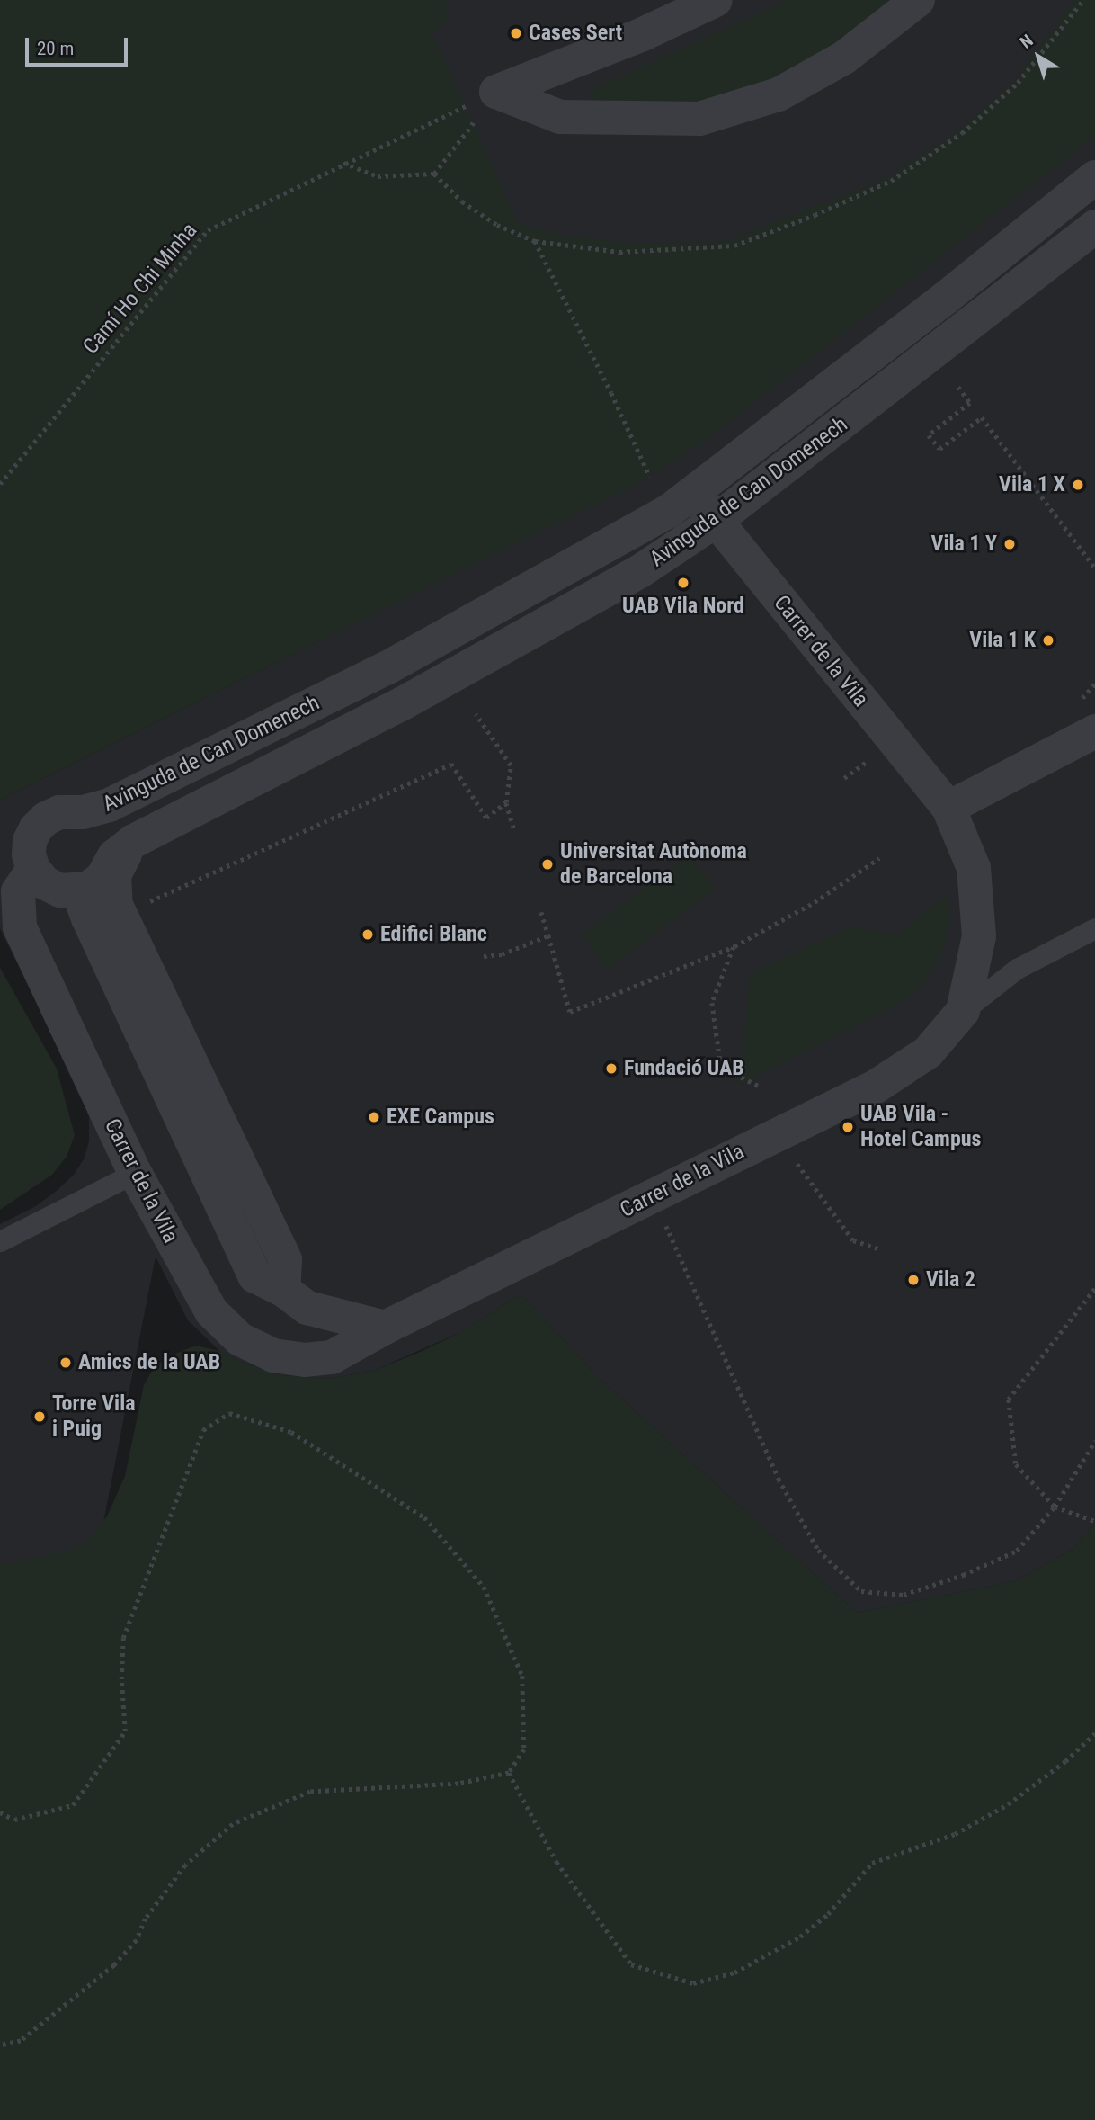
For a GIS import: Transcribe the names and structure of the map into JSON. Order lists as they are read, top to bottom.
{
  "streets": {
    "street": ["Avinguda de Can Domenech", "Carrer de la Vila"],
    "path": ["Camí Ho Chi Minha"]
  },
  "crossings": [
    ["Avinguda de Can Domenech", "Carrer de la Vila"]
  ],
  "places": [
    "Cases Sert",
    "Vila 1 X",
    "Vila 1 Y",
    "UAB Vila Nord",
    "Vila 1 K",
    "Universitat Autònoma de Barcelona",
    "Edifici Blanc",
    "Fundació UAB",
    "EXE Campus",
    "UAB Vila - Hotel Campus",
    "Vila 2",
    "Amics de la UAB",
    "Torre Vila i Puig"
  ],
  "scale_bar": "20 m",
  "north": "top left"
}
